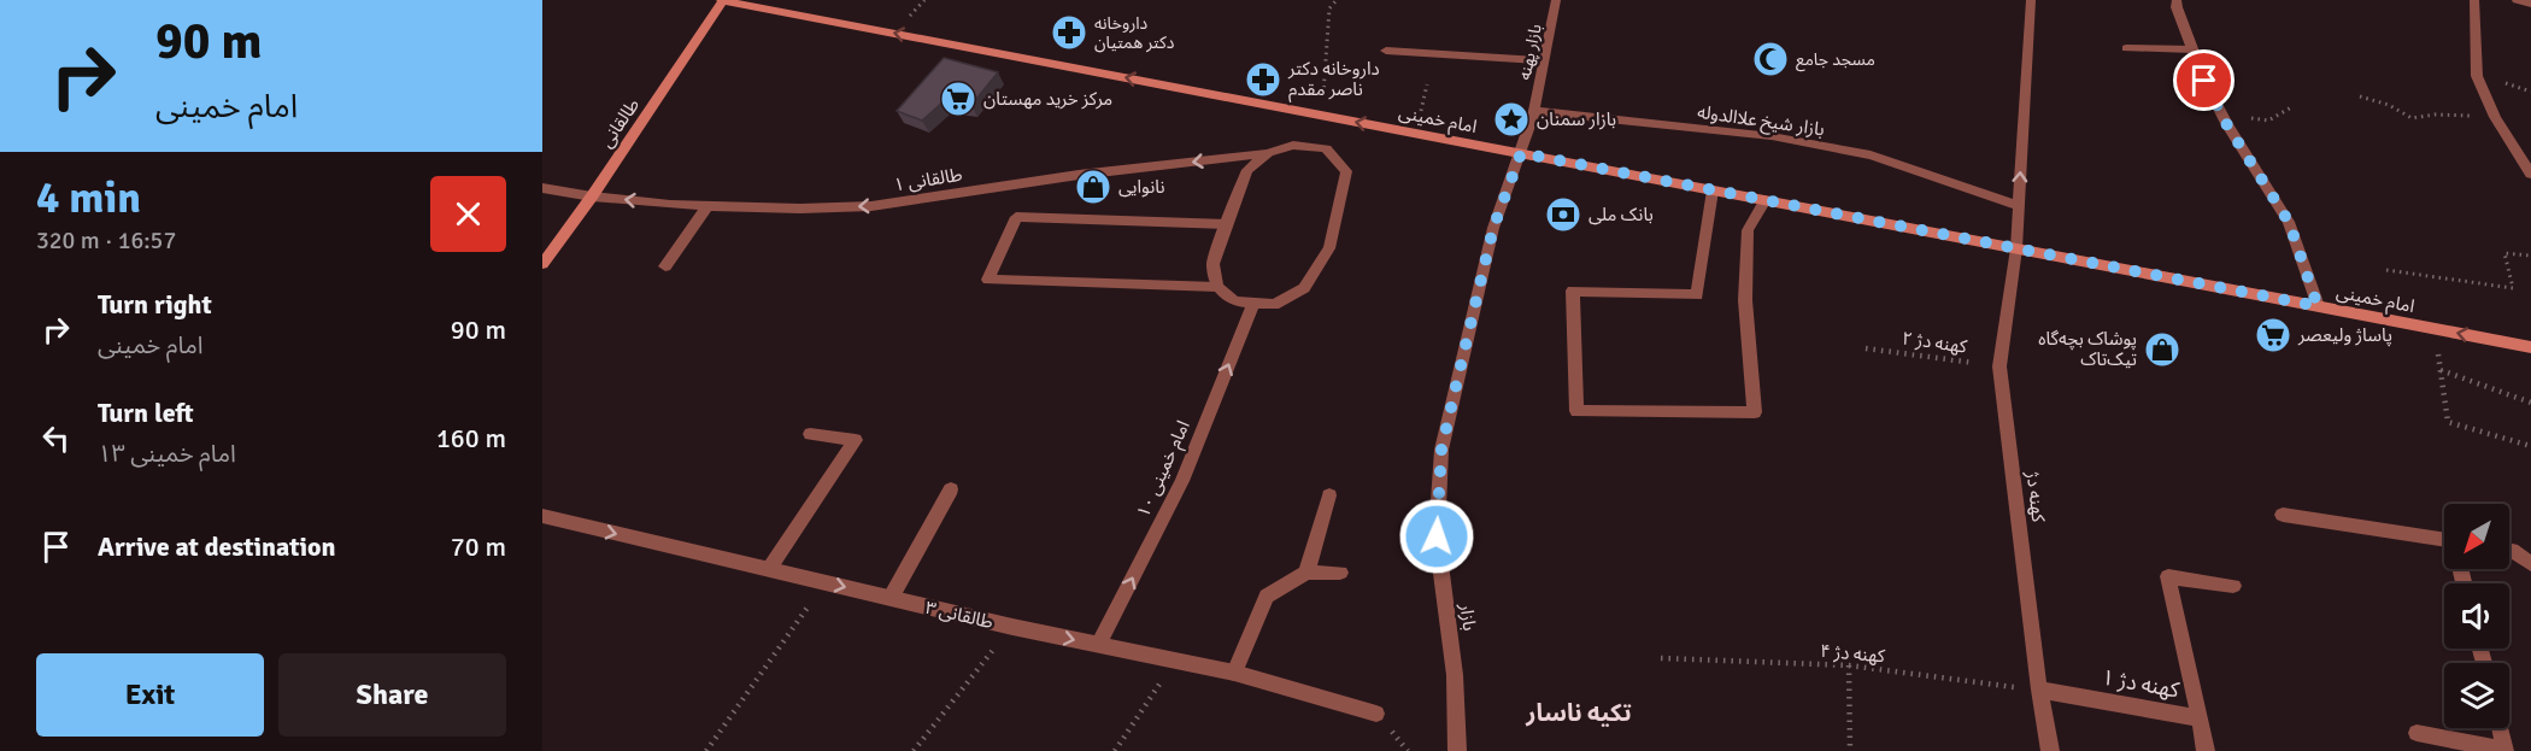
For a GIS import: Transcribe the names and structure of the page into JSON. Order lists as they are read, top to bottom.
{
  "streets": {
    "street": [
      "بازار پهنه",
      "امام خمینی",
      "بازار شیخ علاالدوله",
      "طالقانی",
      "طالقانی ۱",
      "امام خمینی ۱۰",
      "کهنه دژ",
      "طالقانی ۳",
      "بازار",
      "کهنه دژ ۱"
    ],
    "path": ["کهنه دژ ۲", "کهنه دژ ۴"]
  },
  "crossings": [
    ["بازار پهنه", "بازار شیخ علاالدوله"],
    ["امام خمینی", "طالقانی"],
    ["امام خمینی", "کهنه دژ"],
    ["امام خمینی", "بازار"],
    ["بازار شیخ علاالدوله", "کهنه دژ"],
    ["طالقانی", "طالقانی ۱"],
    ["طالقانی ۱", "امام خمینی ۱۰"],
    ["کهنه دژ ۲", "کهنه دژ"],
    ["امام خمینی ۱۰", "طالقانی ۳"],
    ["کهنه دژ", "کهنه دژ ۴"],
    ["کهنه دژ", "کهنه دژ ۱"],
    ["کهنه دژ ۴", "کهنه دژ ۱"]
  ],
  "one_way": [
    "امام خمینی",
    "طالقانی ۱",
    "امام خمینی ۱۰",
    "طالقانی ۳"
  ],
  "districts": ["تکیه ناسار"],
  "places": {
    "pharmacy": ["داروخانه دکتر همتیان", "داروخانه دکتر ناصر مقدم"],
    "mosque": ["مسجد جامع"],
    "supermarket": ["مرکز خرید مهستان", "پاساژ ولیعصر"],
    "place": ["بازار سمنان"],
    "shop": ["نانوایی", "پوشاک بچه‌گاه تیک‌تاک"],
    "bank": ["بانک ملی"]
  },
  "north": "bottom left",
  "page": {
    "turn": ["90 m", "امام خمینی"],
    "heading": ["4 min", "320 m · 16:57"],
    "list": [
      {
        "name": "Turn right",
        "note": "امام خمینی",
        "value": "90 m"
      },
      {
        "name": "Turn left",
        "note": "امام خمینی ۱۳",
        "value": "160 m"
      },
      {
        "name": "Arrive at destination",
        "value": "70 m"
      }
    ],
    "buttons": ["Exit", "Share"]
  }
}
